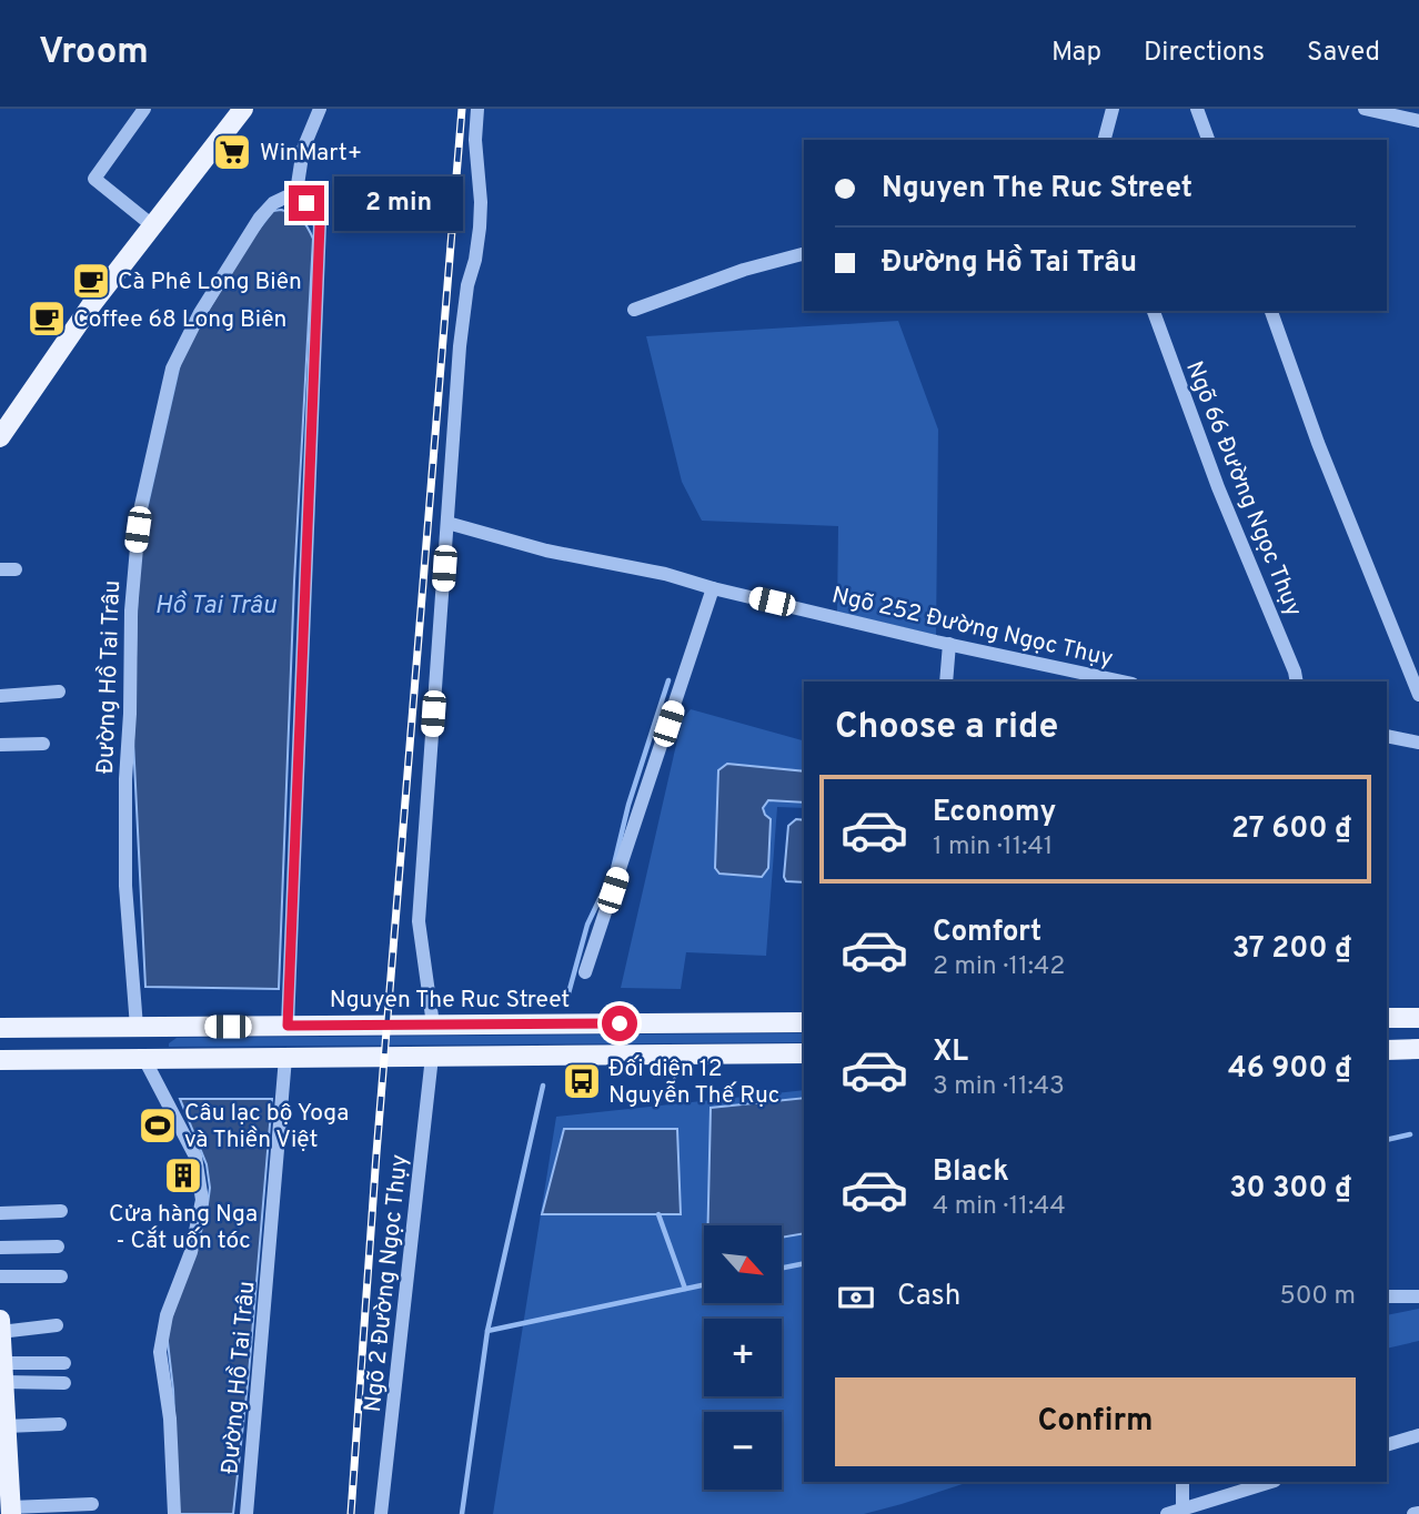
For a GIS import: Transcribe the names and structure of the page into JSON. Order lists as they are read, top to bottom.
{
  "streets": {
    "main road": ["Nguyen The Ruc Street"],
    "street": [
      "Ngõ 66 Đường Ngọc Thụy",
      "Ngõ 252 Đường Ngọc Thụy",
      "Đường Hồ Tai Trâu",
      "Ngõ 2 Đường Ngọc Thụy"
    ]
  },
  "crossings": [
    ["Đường Hồ Tai Trâu", "Nguyen The Ruc Street"]
  ],
  "water": ["Hồ Tai Trâu"],
  "places": {
    "supermarket": ["WinMart+"],
    "cafe": ["Cà Phê Long Biên", "Coffee 68 Long Biên"],
    "bus stop": ["Đối diện 12 Nguyễn Thế Rục"],
    "sports": ["Câu lạc bộ Yoga và Thiền Việt"],
    "building": ["Cửa hàng Nga - Cắt uốn tóc"]
  },
  "north": "bottom right",
  "page": {
    "header": "Vroom",
    "nav": ["Map", "Directions", "Saved"],
    "banner": ["Nguyen The Ruc Street", "Đường Hồ Tai Trâu"],
    "bubble": "2 min",
    "heading": "Choose a ride",
    "list": [
      {
        "name": "Economy",
        "note": "1 min · 11:41",
        "value": "27 600 ₫"
      },
      {
        "name": "Comfort",
        "note": "2 min · 11:42",
        "value": "37 200 ₫"
      },
      {
        "name": "XL",
        "note": "3 min · 11:43",
        "value": "46 900 ₫"
      },
      {
        "name": "Black",
        "note": "4 min · 11:44",
        "value": "30 300 ₫"
      }
    ],
    "map_buttons": ["+", "−"],
    "pay": ["Cash", "500 m"],
    "buttons": "Confirm"
  }
}
